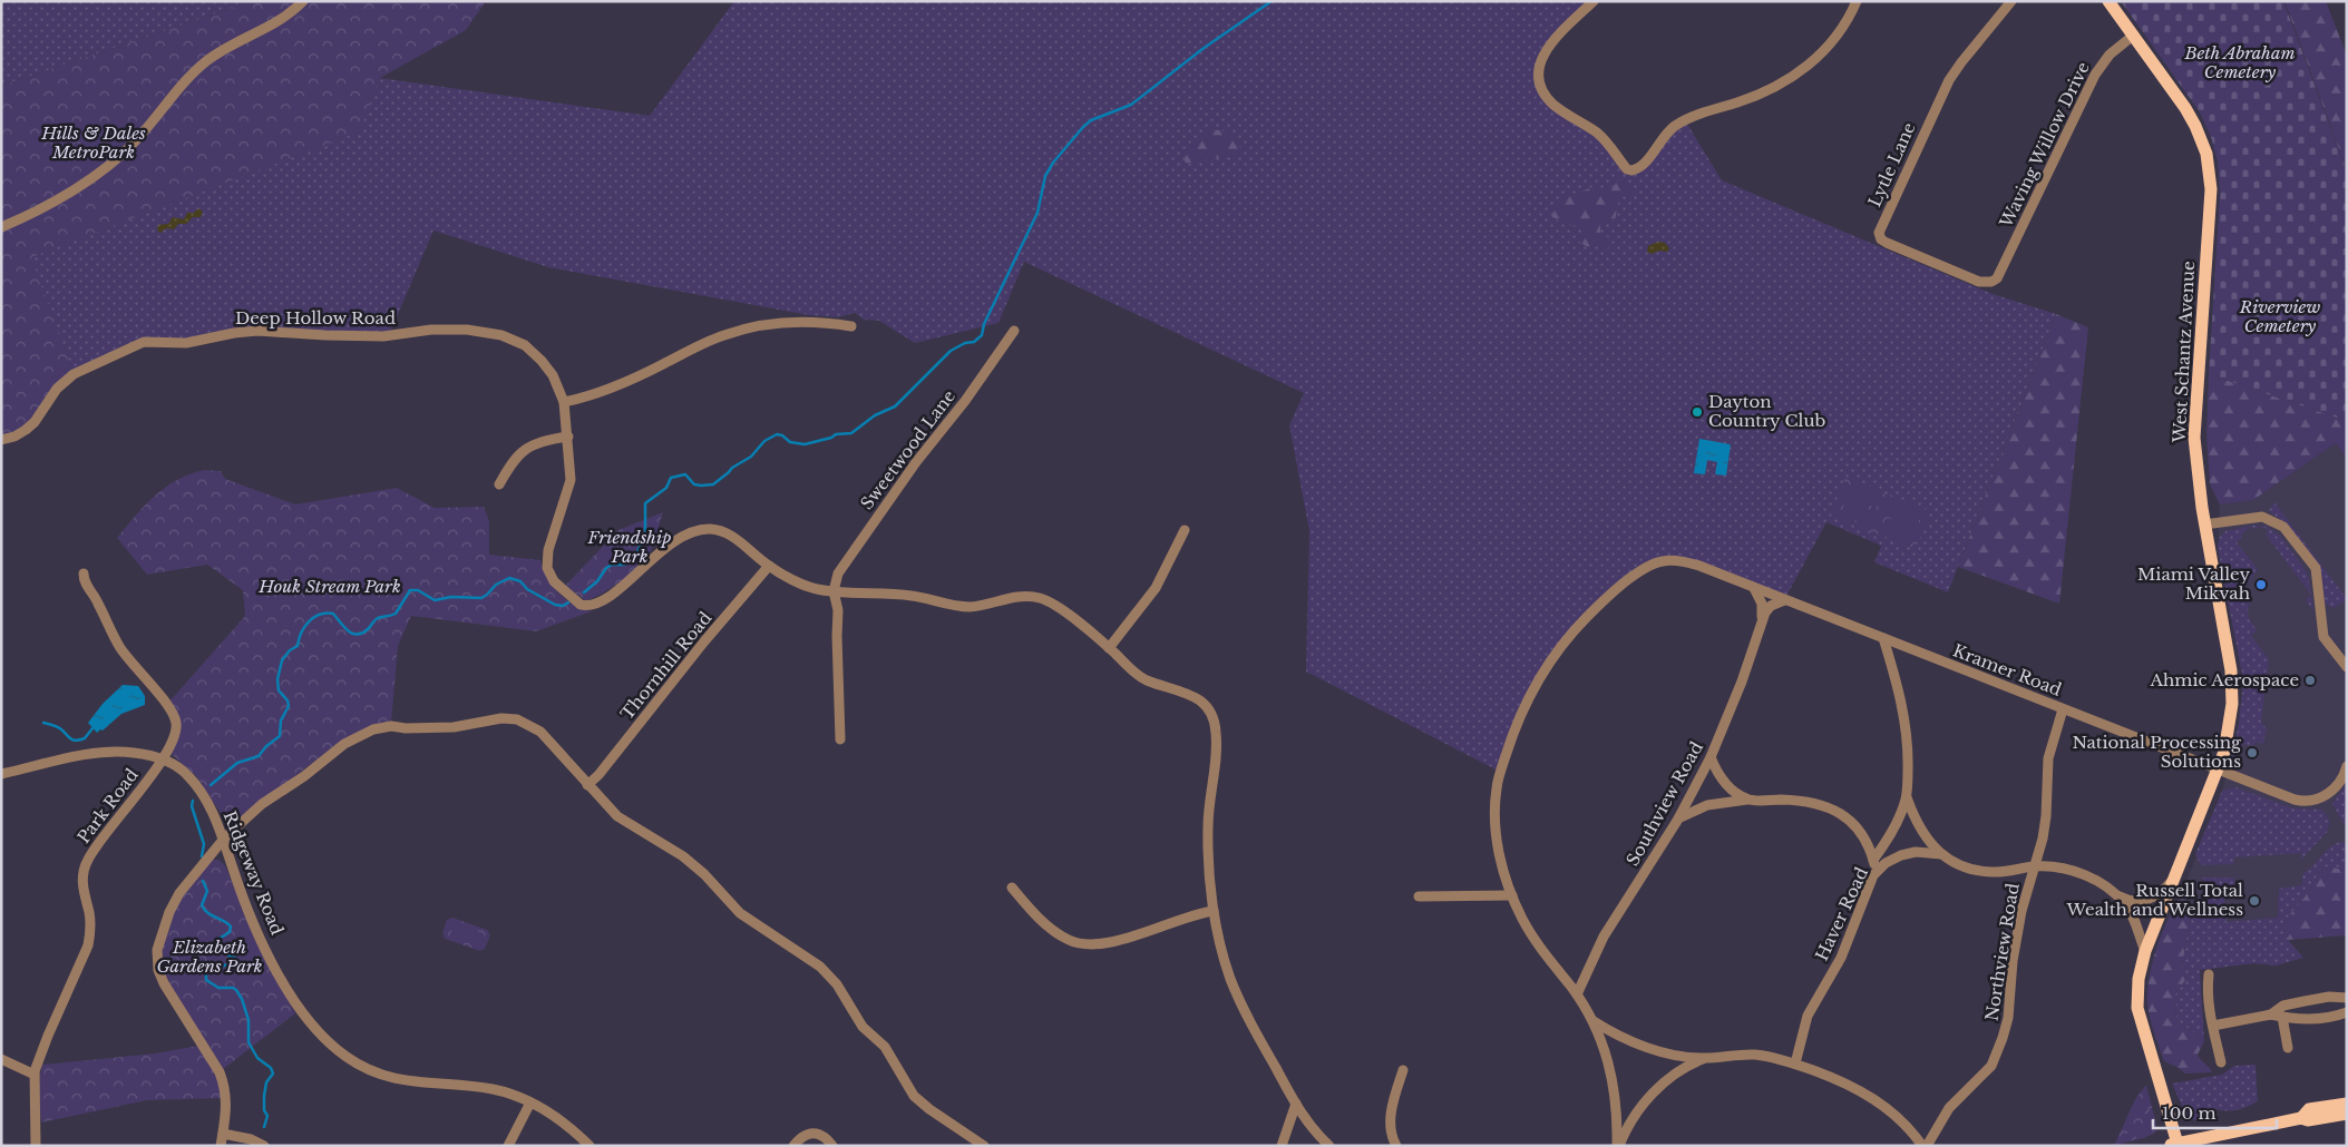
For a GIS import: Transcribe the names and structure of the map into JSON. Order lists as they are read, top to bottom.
{
  "streets": {
    "main road": ["West Schantz Avenue"],
    "street": [
      "Waving Willow Drive",
      "Lytle Lane",
      "Deep Hollow Road",
      "Sweetwood Lane",
      "Thornhill Road",
      "Kramer Road",
      "Southview Road",
      "Park Road",
      "Ridgeway Road",
      "Haver Road",
      "Northview Road"
    ]
  },
  "crossings": [
    ["Waving Willow Drive", "Lytle Lane"],
    ["Waving Willow Drive", "West Schantz Avenue"],
    ["Deep Hollow Road", "Thornhill Road"],
    ["West Schantz Avenue", "Kramer Road"],
    ["Kramer Road", "Southview Road"],
    ["Kramer Road", "Haver Road"],
    ["Kramer Road", "Northview Road"],
    ["Park Road", "Ridgeway Road"]
  ],
  "parks": [
    "Beth Abraham Cemetery",
    "Hills & Dales MetroPark",
    "Riverview Cemetery",
    "Friendship Park",
    "Houk Stream Park",
    "Elizabeth Gardens Park"
  ],
  "places": [
    "Dayton Country Club",
    "Miami Valley Mikvah",
    "Ahmic Aerospace",
    "National Processing Solutions",
    "Russell Total Wealth and Wellness"
  ],
  "scale_bar": "100 m"
}
